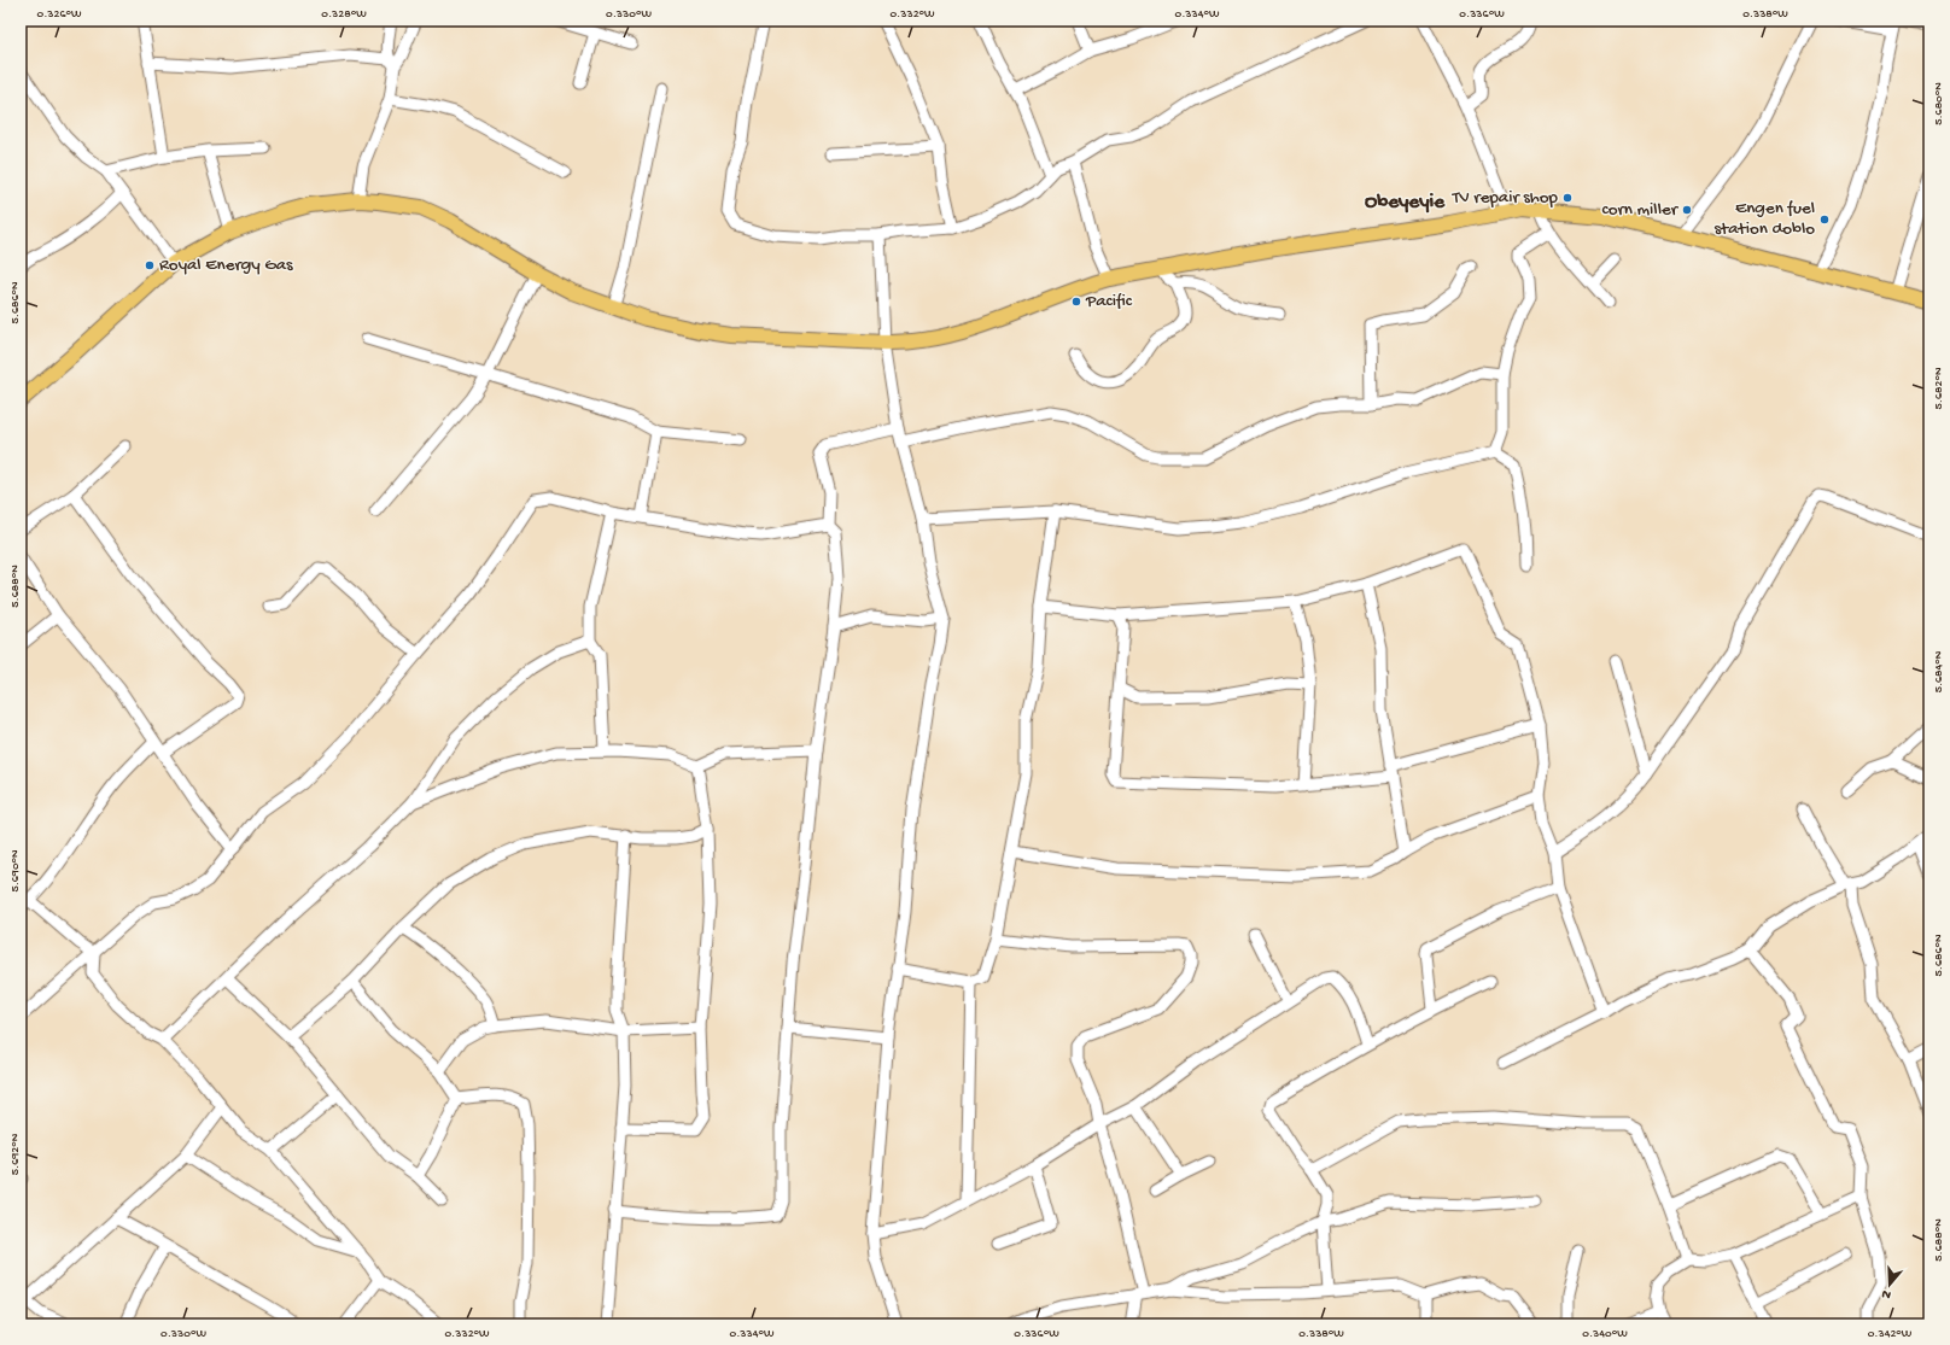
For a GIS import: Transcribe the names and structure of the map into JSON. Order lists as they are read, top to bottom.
{
  "districts": ["Obeyeyie"],
  "places": [
    "TV repair shop",
    "corn miller",
    "Engen fuel station doblo",
    "Royal Energy Gas",
    "Pacific"
  ],
  "north": "bottom",
  "coordinates": [
    "0.326°W",
    "0.328°W",
    "0.330°W",
    "0.332°W",
    "0.334°W",
    "0.336°W",
    "0.338°W",
    "5.680°N",
    "5.686°N",
    "5.682°N",
    "5.688°N",
    "5.684°N",
    "5.690°N",
    "5.692°N",
    "0.340°W",
    "0.342°W"
  ]
}
